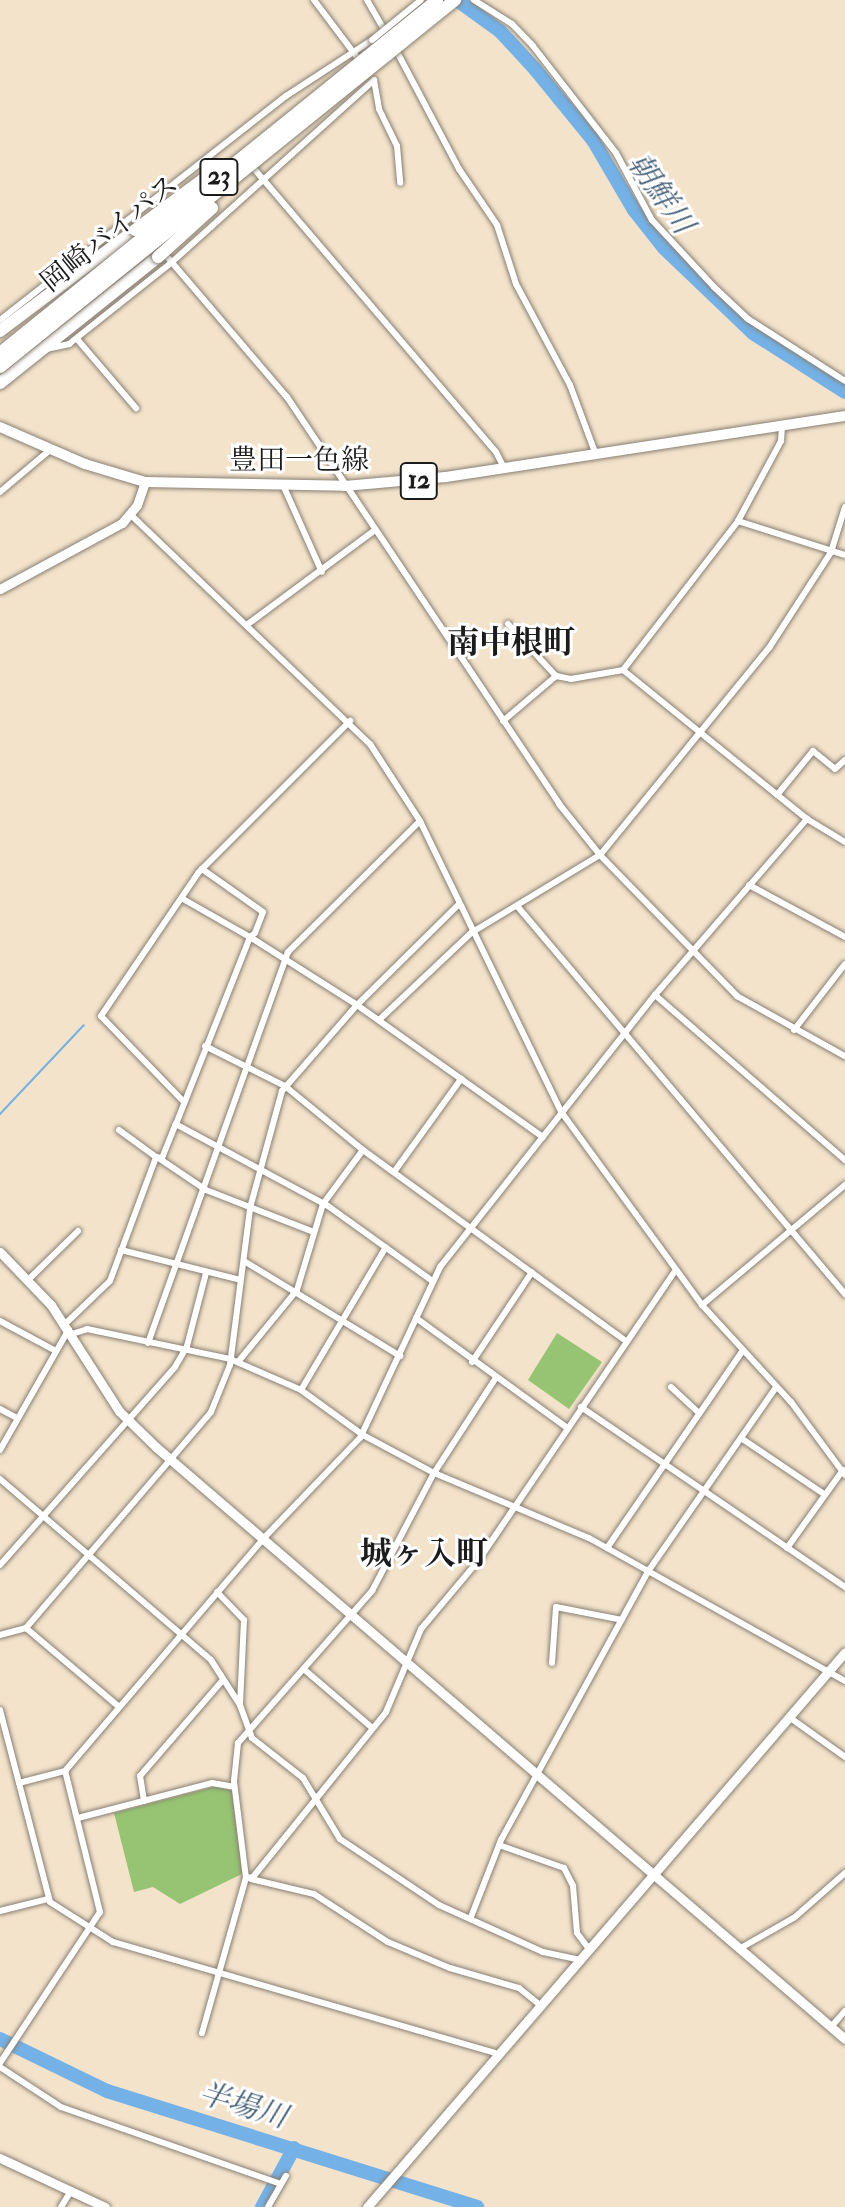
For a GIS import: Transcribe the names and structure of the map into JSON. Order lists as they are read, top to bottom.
{
  "streets": {
    "highway": ["23", "岡崎バイパス"],
    "main road": ["豊田一色線", "12"]
  },
  "crossings": [
    ["23", "岡崎バイパス"]
  ],
  "districts": ["南中根町", "城ヶ入町"],
  "water": ["朝鮮川", "半場川"]
}
